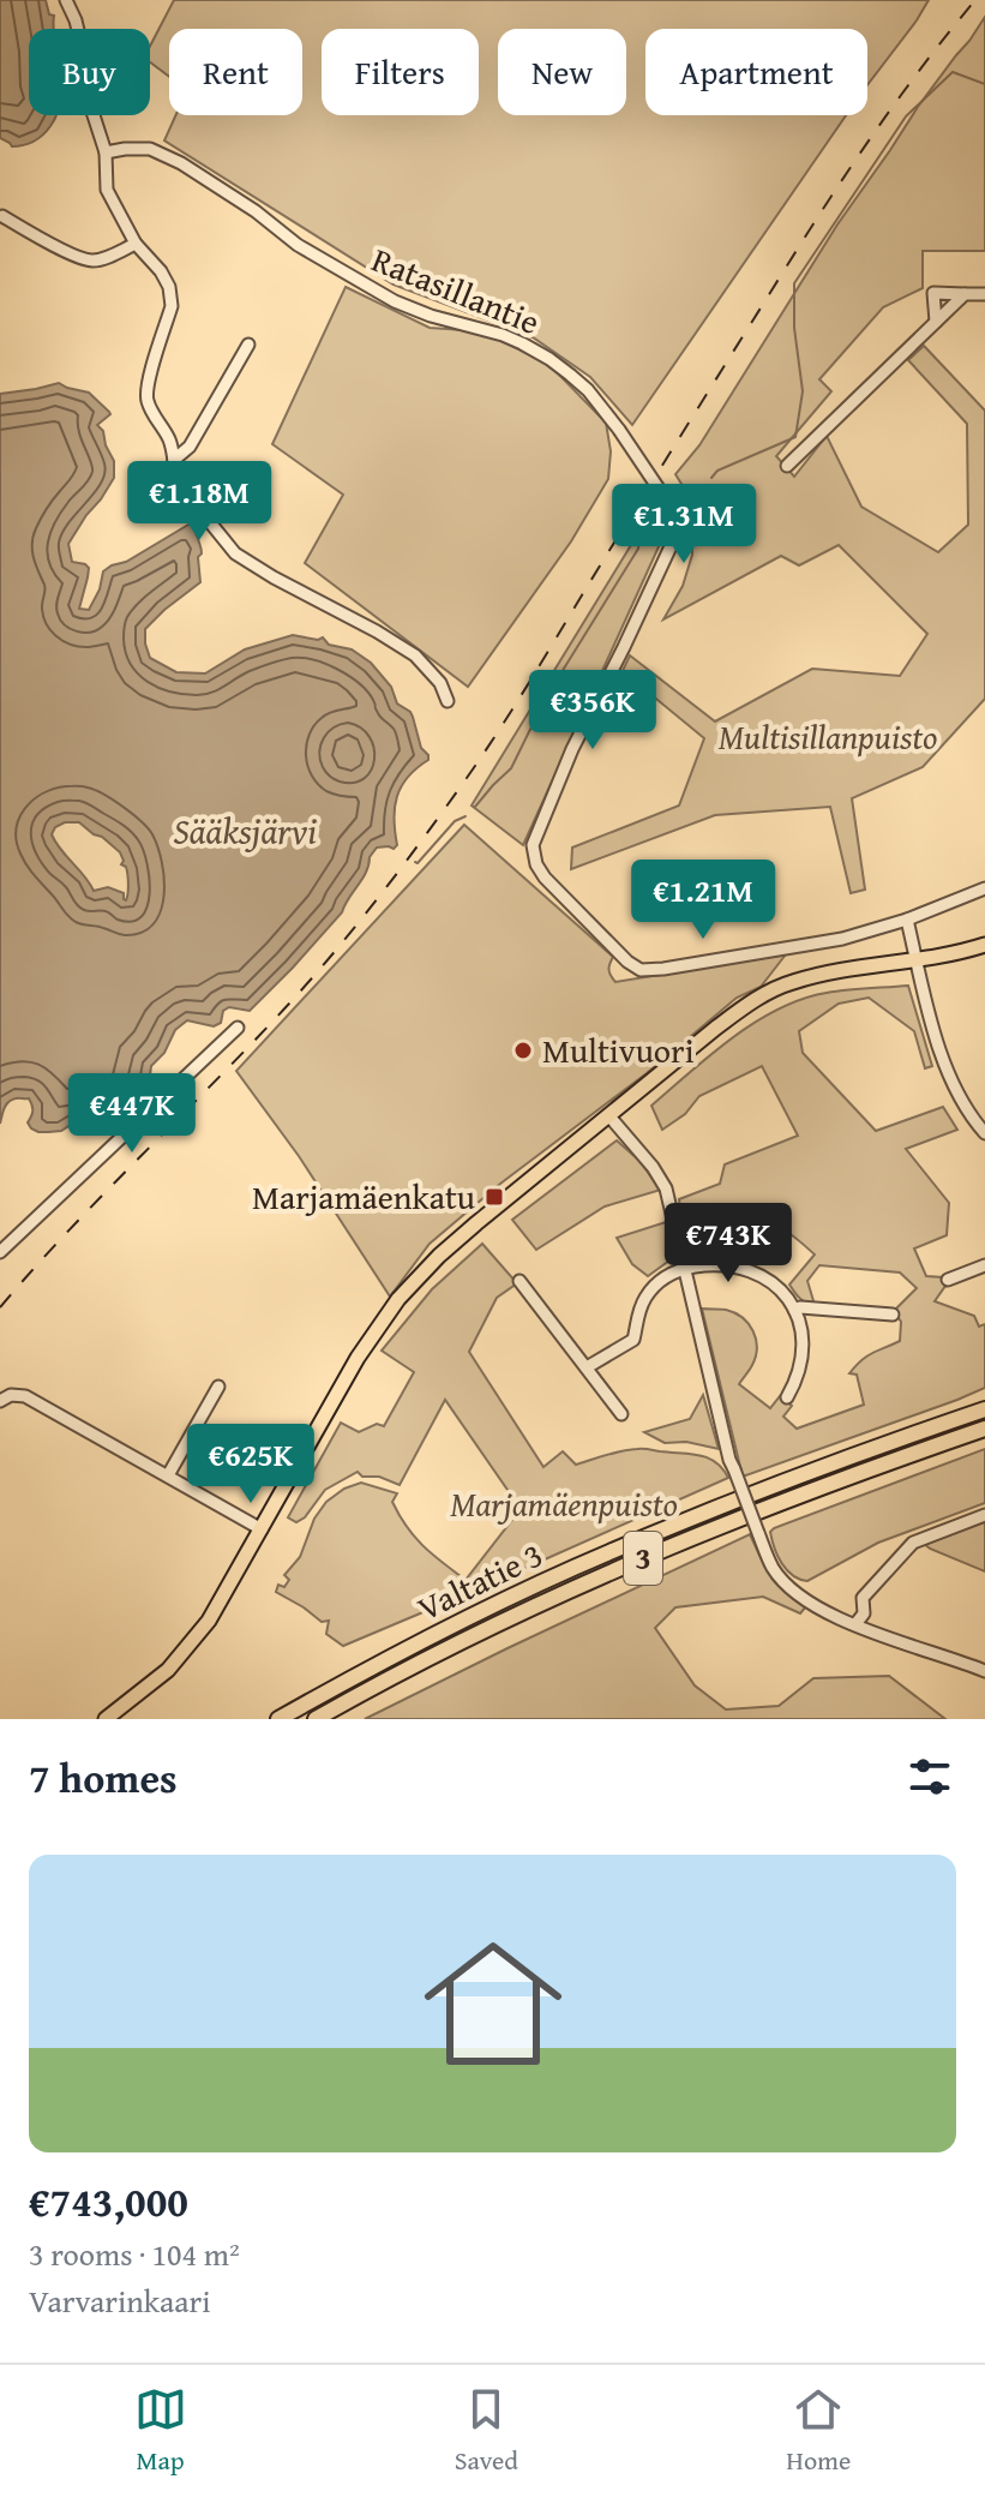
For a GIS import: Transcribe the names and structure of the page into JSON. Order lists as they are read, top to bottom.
{
  "streets": {
    "highway": ["3", "Valtatie 3"],
    "street": ["Ratasillantie"]
  },
  "water": ["Sääksjärvi"],
  "parks": ["Multisillanpuisto", "Marjamäenpuisto"],
  "places": {
    "other": ["Multivuori"],
    "transit": ["Marjamäenkatu"]
  },
  "page": {
    "chip": [
      "Buy",
      "Rent",
      "Filters",
      "New",
      "Apartment"
    ],
    "price": [
      "€1.18M",
      "€1.31M",
      "€356K",
      "€1.21M",
      "€447K",
      "€743K",
      "€625K"
    ],
    "heading": "7 homes",
    "list": [
      {
        "name": "€743,000",
        "note": "3 rooms · 104 m² · Varvarinkaari"
      }
    ],
    "tabs": ["Map", "Saved", "Home"]
  }
}
